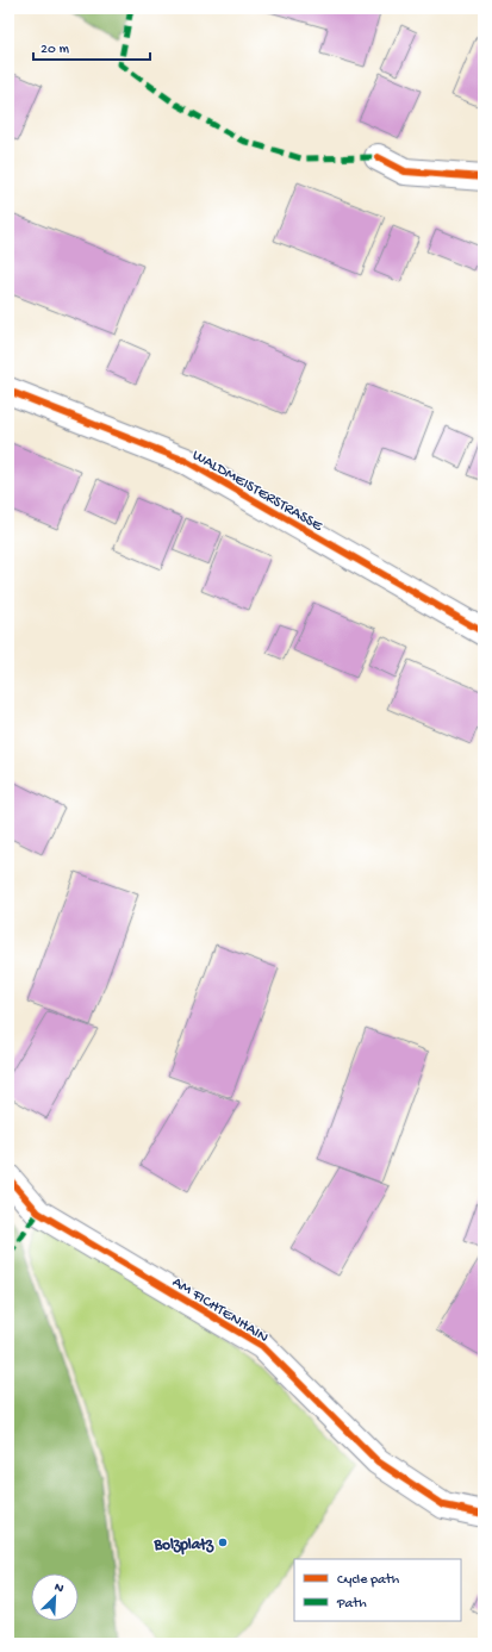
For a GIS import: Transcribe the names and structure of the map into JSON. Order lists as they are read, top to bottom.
{
  "streets": {
    "street": ["WALDMEISTERSTRASSE", "AM FICHTENHAIN"]
  },
  "places": ["Bolzplatz"],
  "legend": ["Cycle path", "Path"],
  "scale_bar": "20 m",
  "north": "top right"
}
